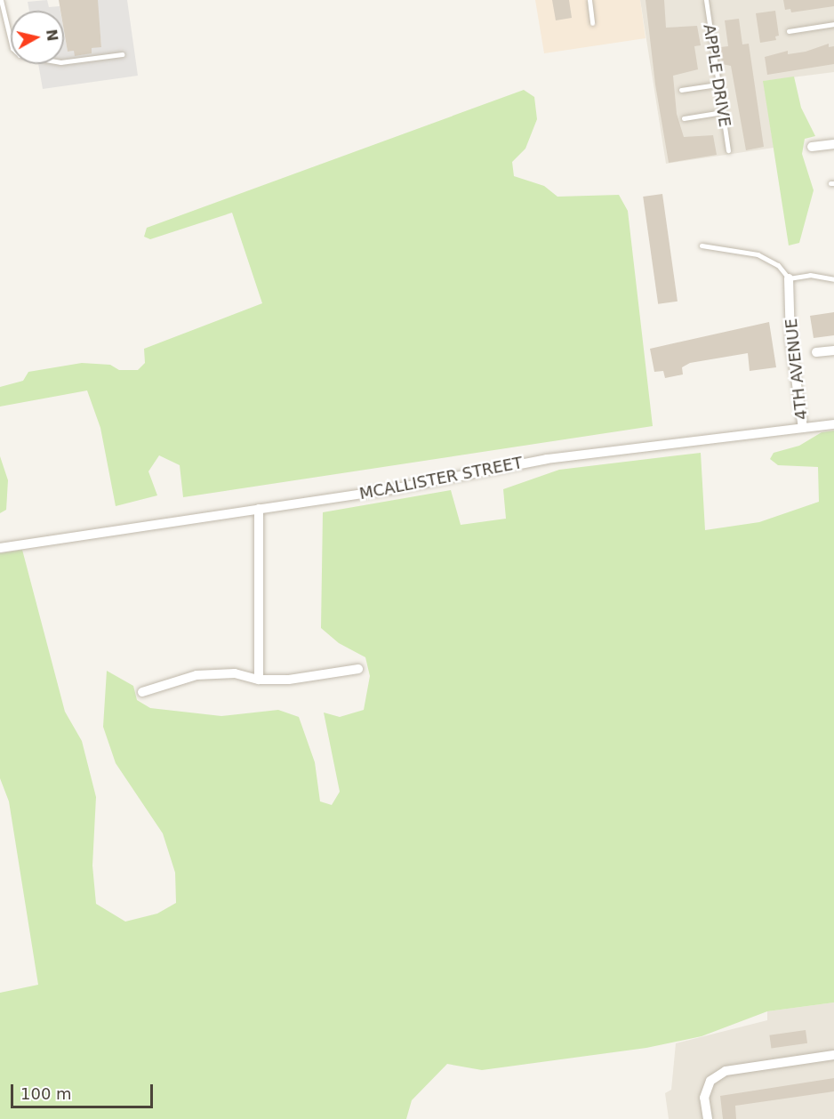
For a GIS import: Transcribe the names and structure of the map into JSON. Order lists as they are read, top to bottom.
{
  "streets": {
    "street": ["4TH AVENUE", "MCALLISTER STREET"],
    "lane": ["APPLE DRIVE"]
  },
  "crossings": [
    ["4TH AVENUE", "MCALLISTER STREET"]
  ],
  "scale_bar": "100 m",
  "north": "right"
}
